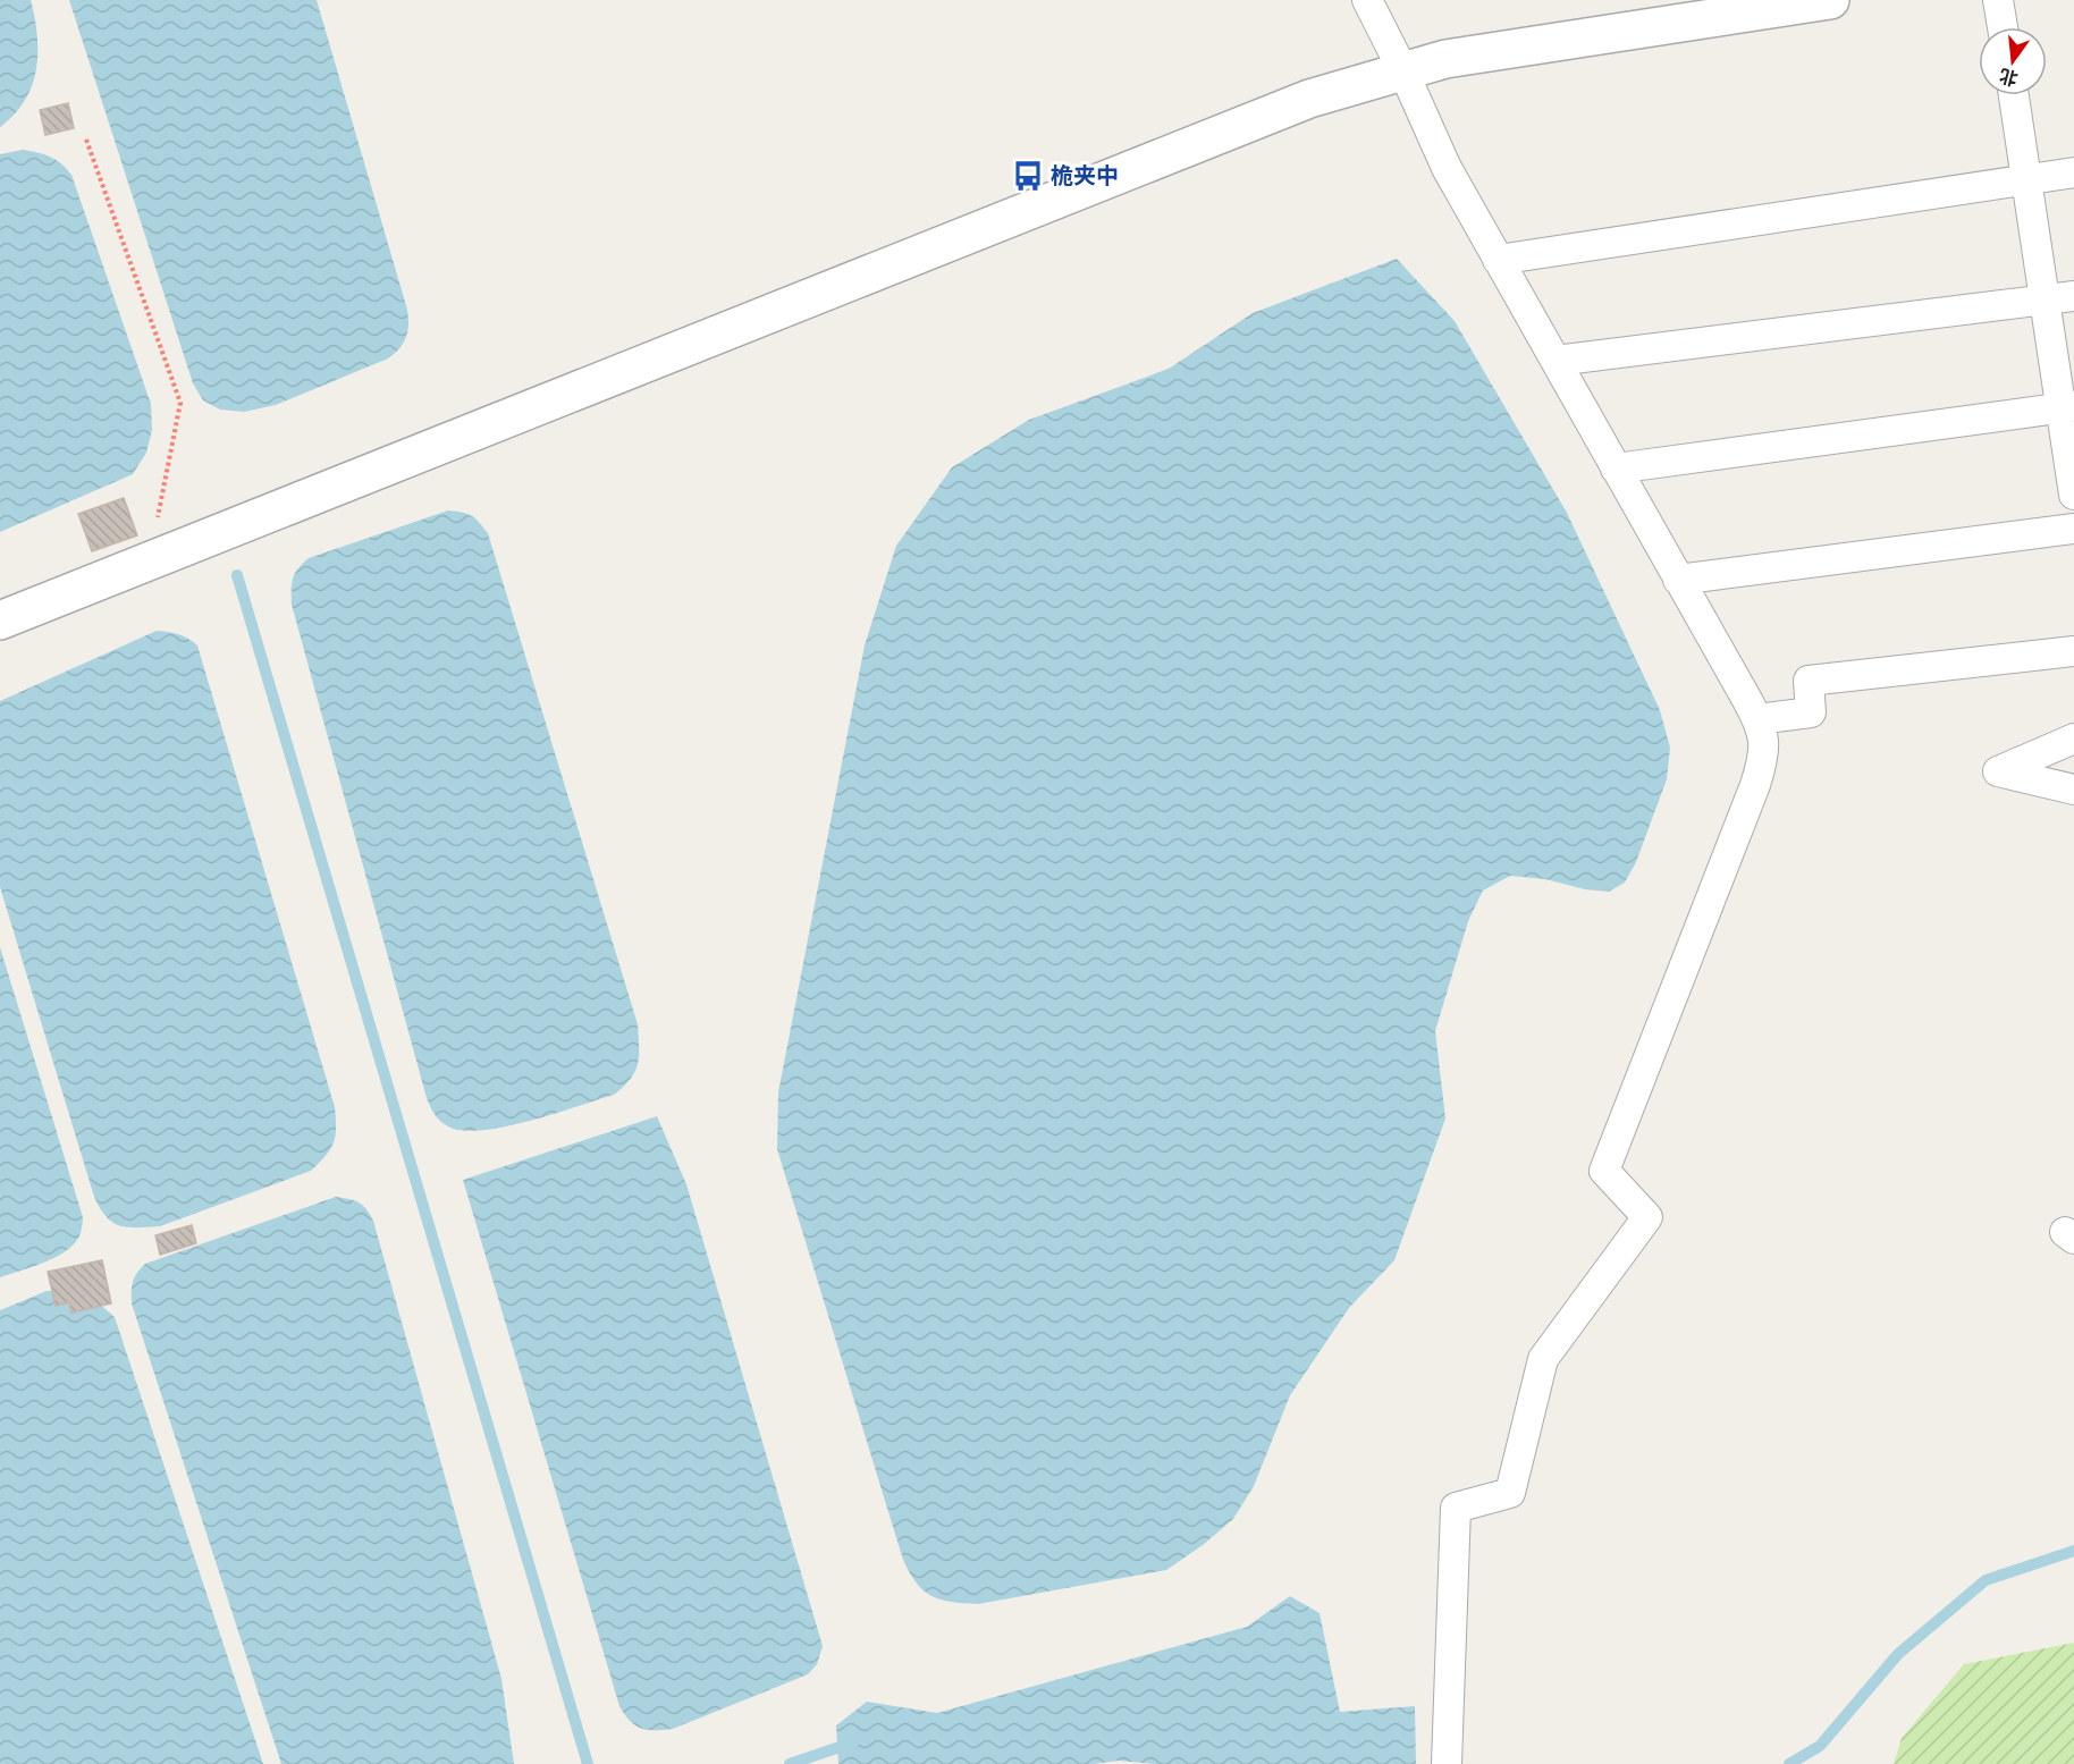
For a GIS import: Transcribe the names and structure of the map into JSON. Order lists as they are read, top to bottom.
{
  "places": {
    "bus stop": ["桅夹中"]
  },
  "north": "bottom"
}
